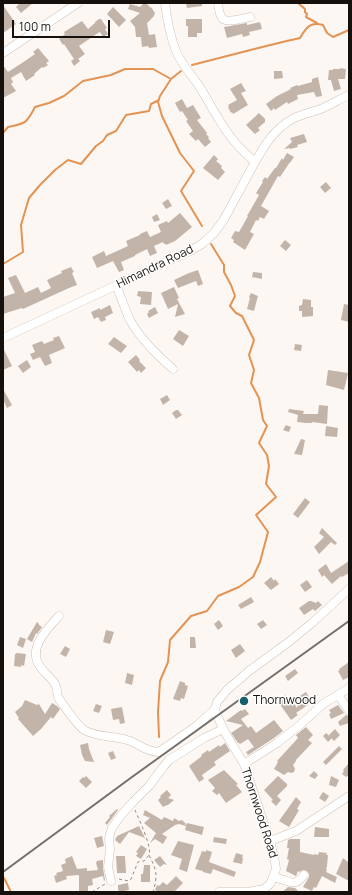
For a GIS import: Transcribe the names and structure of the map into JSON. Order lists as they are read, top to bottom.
{
  "streets": {
    "street": ["Himandra Road", "Thornwood Road"]
  },
  "places": ["Thornwood"],
  "scale_bar": "100 m"
}
